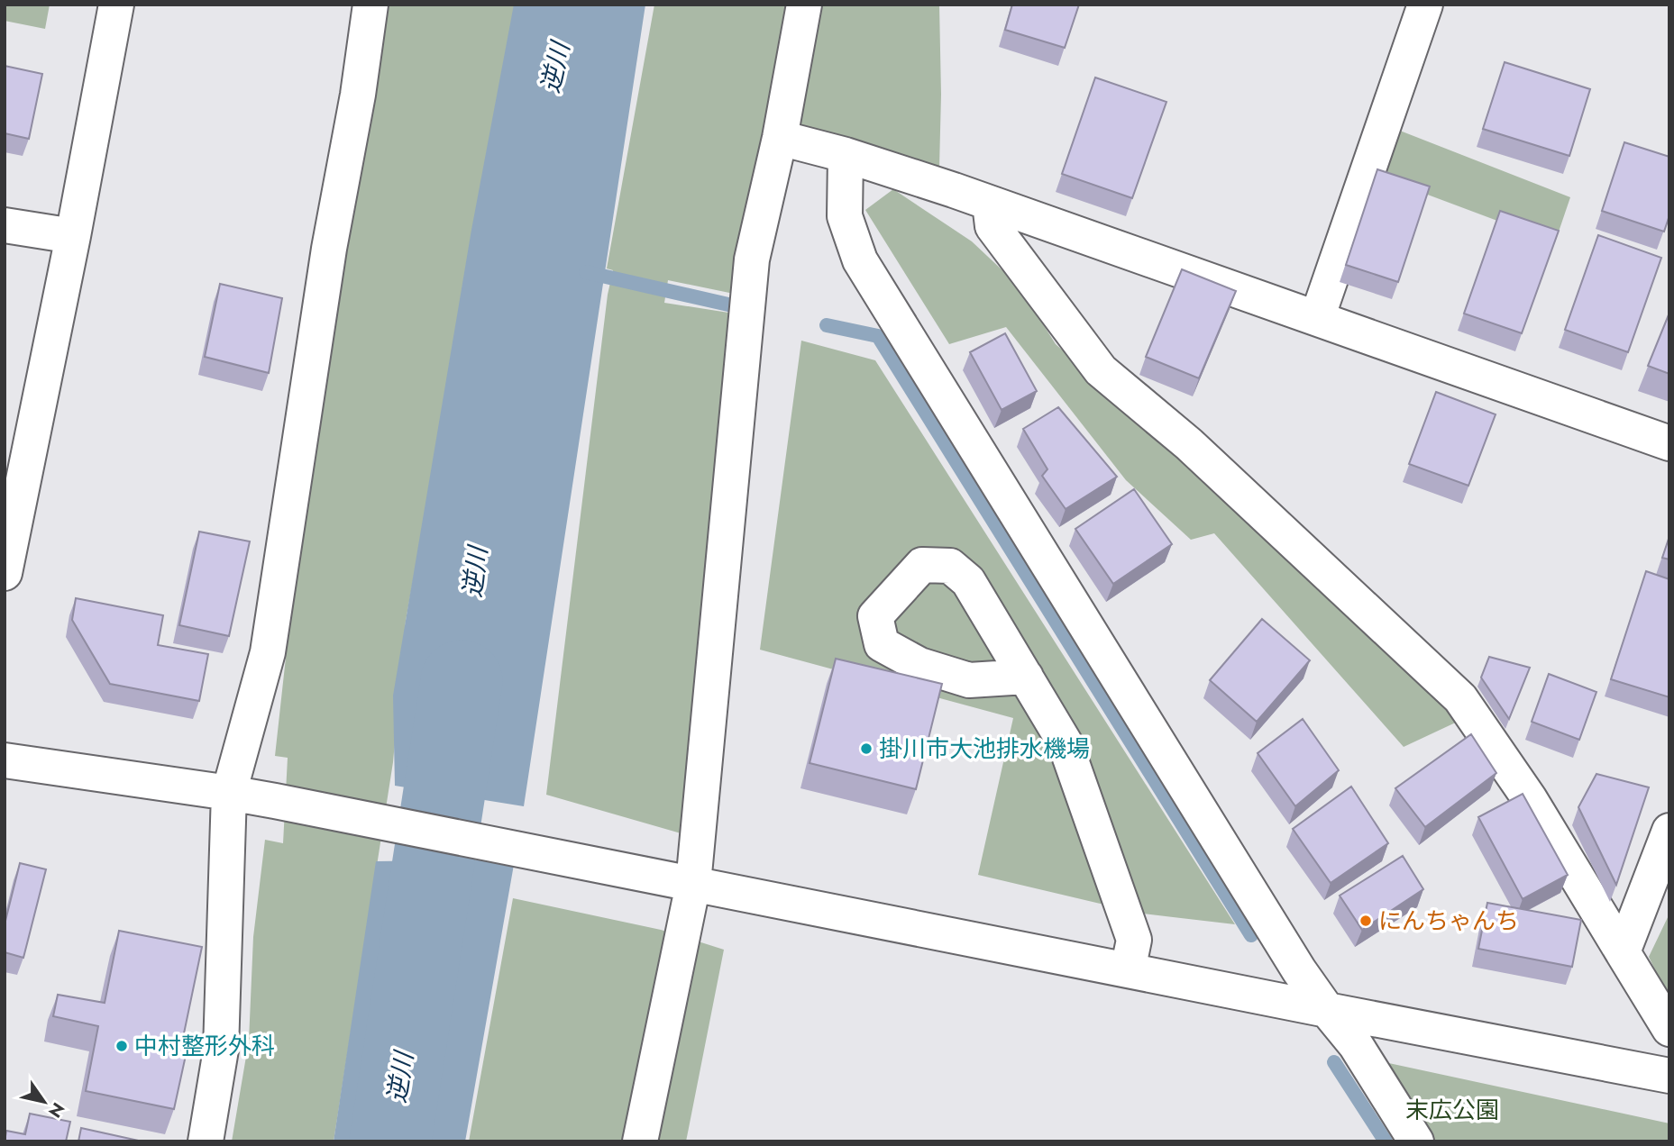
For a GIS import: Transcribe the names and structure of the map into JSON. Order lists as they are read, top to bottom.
{
  "water": ["逆川"],
  "parks": ["末広公園"],
  "places": ["掛川市大池排水機場", "にんちゃんち", "中村整形外科"],
  "north": "bottom right"
}
